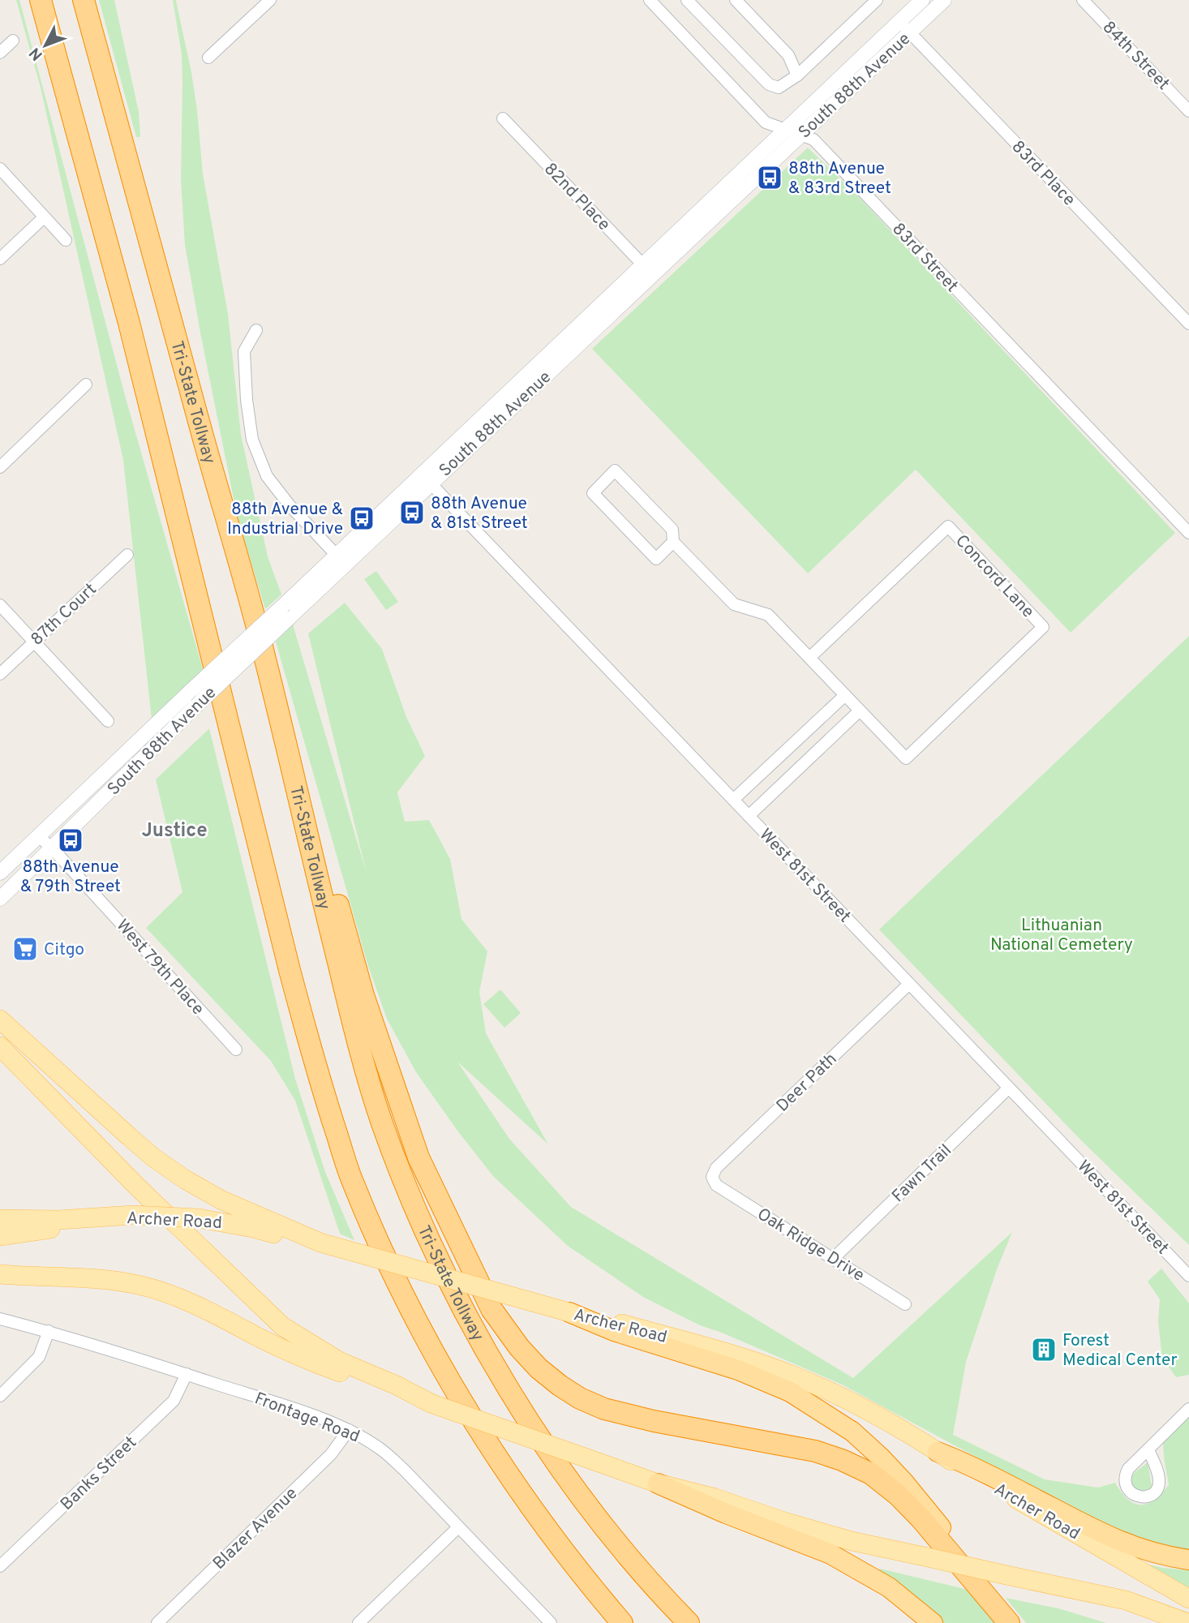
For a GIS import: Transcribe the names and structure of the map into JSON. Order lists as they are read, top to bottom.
{
  "streets": {
    "highway": ["Tri-State Tollway"],
    "main road": ["Archer Road"],
    "street": [
      "84th Street",
      "South 88th Avenue",
      "83rd Place",
      "82nd Place",
      "83rd Street",
      "Concord Lane",
      "87th Court",
      "West 81st Street",
      "West 79th Place",
      "Deer Path",
      "Fawn Trail",
      "Oak Ridge Drive",
      "Frontage Road",
      "Banks Street",
      "Blazer Avenue"
    ]
  },
  "crossings": [
    ["South 88th Avenue", "83rd Place"],
    ["South 88th Avenue", "82nd Place"],
    ["South 88th Avenue", "83rd Street"],
    ["South 88th Avenue", "West 81st Street"],
    ["South 88th Avenue", "West 79th Place"],
    ["West 81st Street", "Deer Path"],
    ["West 81st Street", "Fawn Trail"],
    ["Deer Path", "Oak Ridge Drive"],
    ["Fawn Trail", "Oak Ridge Drive"],
    ["Frontage Road", "Banks Street"],
    ["Frontage Road", "Blazer Avenue"]
  ],
  "districts": ["Justice"],
  "parks": ["Lithuanian National Cemetery"],
  "places": {
    "bus stop": [
      "88th Avenue & 83rd Street",
      "88th Avenue & 81st Street",
      "88th Avenue & Industrial Drive",
      "88th Avenue & 79th Street"
    ],
    "supermarket": ["Citgo"],
    "building": ["Forest Medical Center"]
  },
  "north": "bottom left"
}
